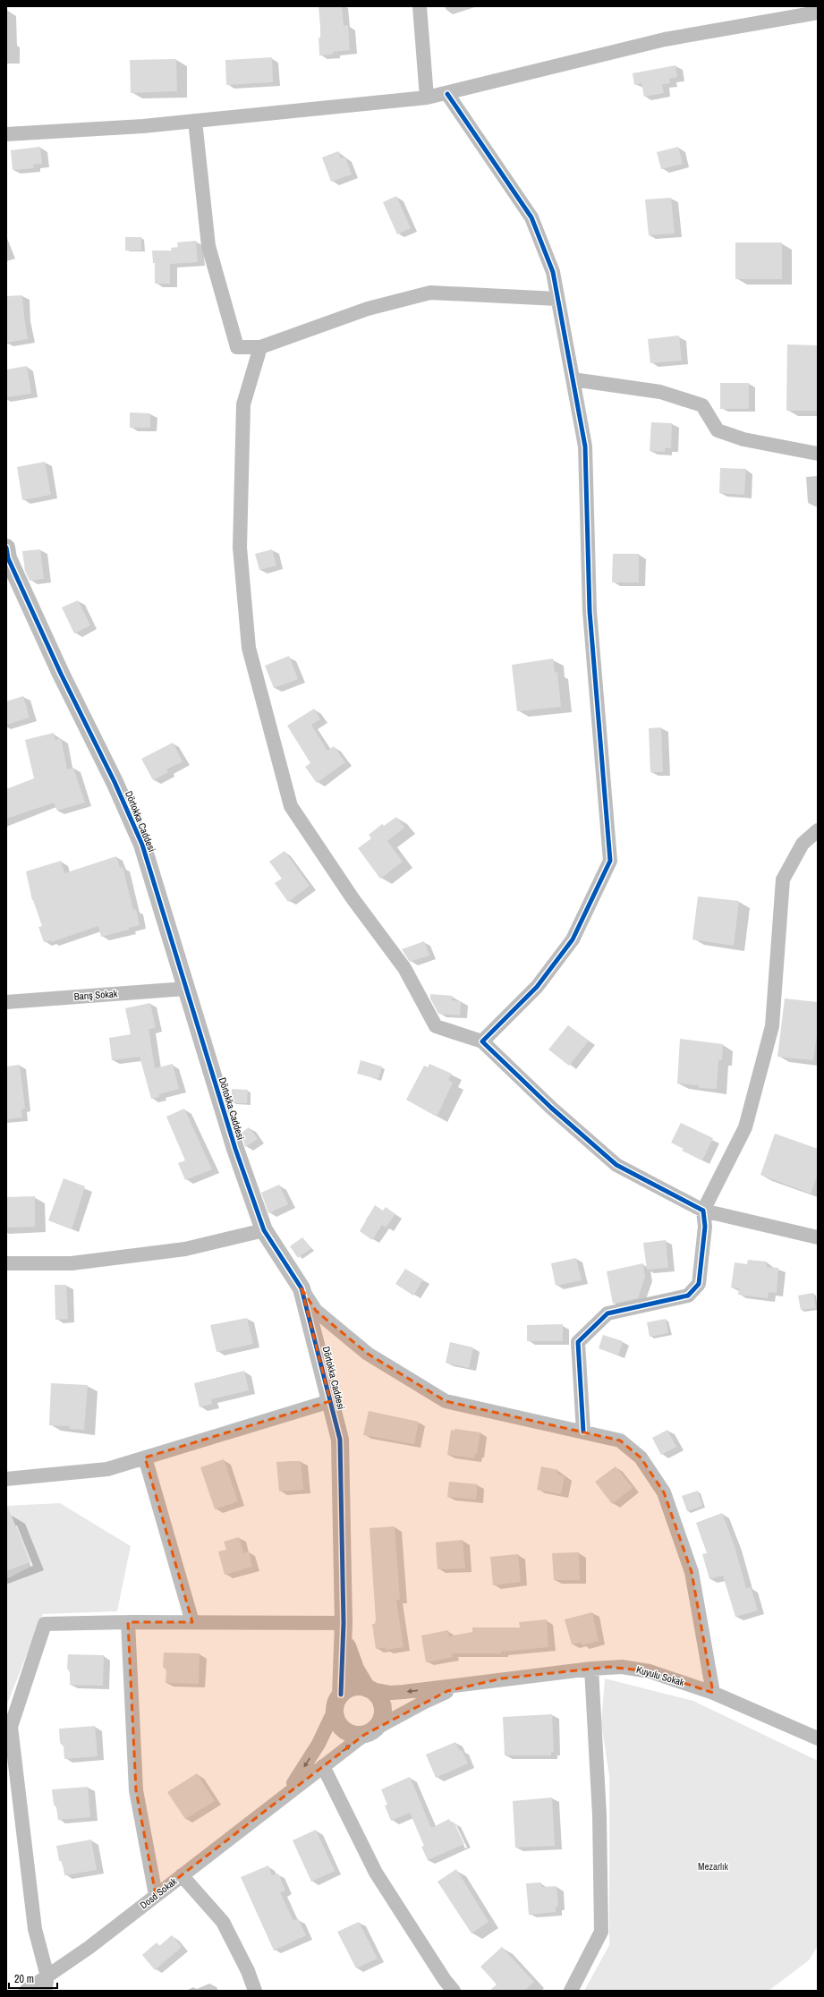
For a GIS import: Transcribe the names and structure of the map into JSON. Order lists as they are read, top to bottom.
{
  "streets": {
    "street": [
      "Dörtokka Caddesi",
      "Barış Sokak",
      "Kuyulu Sokak",
      "Dosd Sokak"
    ]
  },
  "crossings": [
    ["Dörtokka Caddesi", "Barış Sokak"],
    ["Dörtokka Caddesi", "Kuyulu Sokak"],
    ["Dörtokka Caddesi", "Dosd Sokak"],
    ["Kuyulu Sokak", "Dosd Sokak"]
  ],
  "parks": ["Mezarlık"],
  "scale_bar": "20 m"
}
